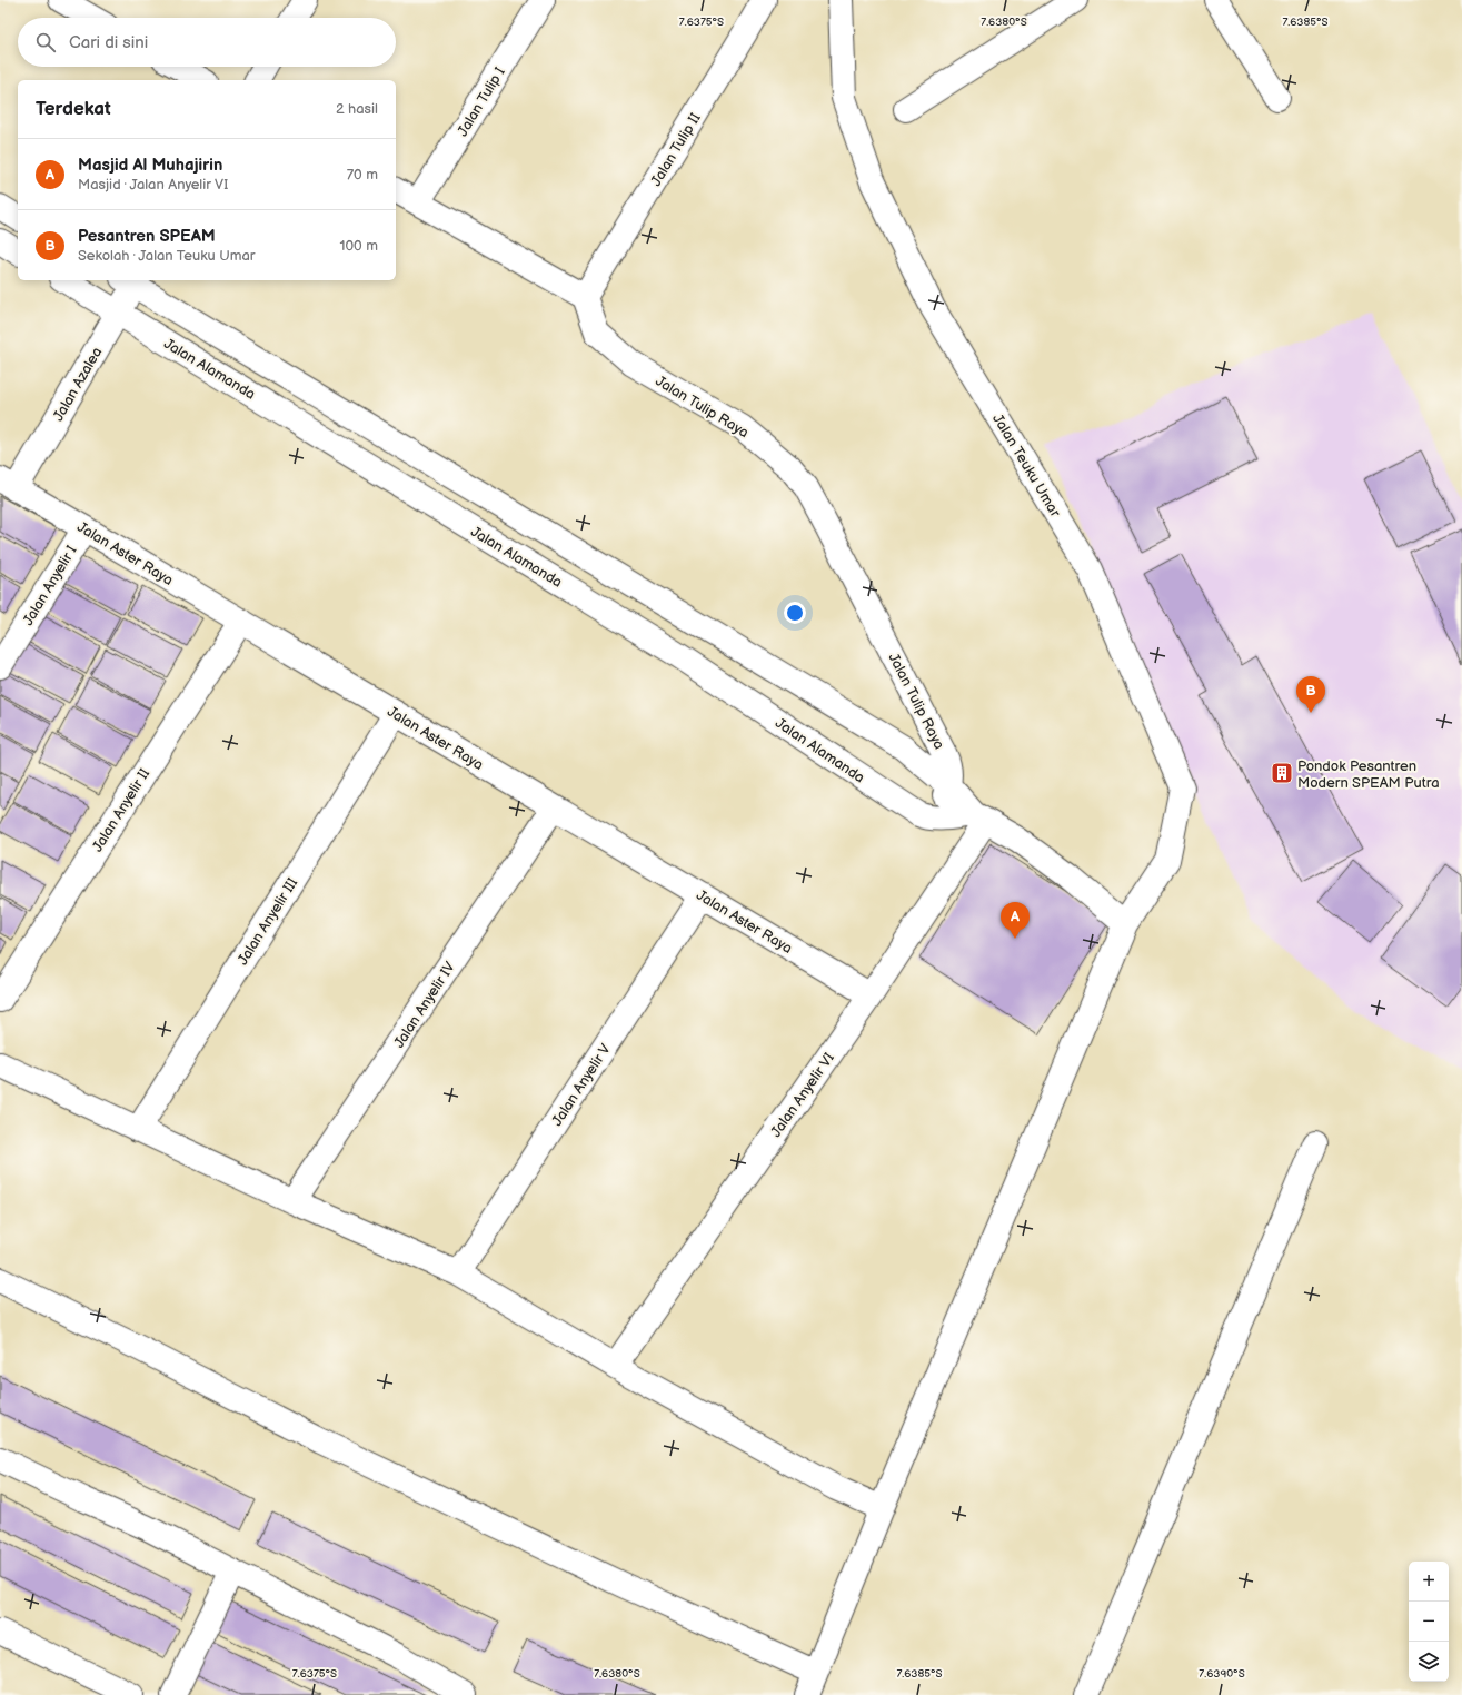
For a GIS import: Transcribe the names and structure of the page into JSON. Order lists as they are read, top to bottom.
{
  "streets": {
    "street": [
      "Jalan Tulip I",
      "Jalan Tulip II",
      "Jalan Alamanda",
      "Jalan Azalea",
      "Jalan Tulip Raya",
      "Jalan Teuku Umar",
      "Jalan Aster Raya",
      "Jalan Anyelir I",
      "Jalan Anyelir II",
      "Jalan Anyelir III",
      "Jalan Anyelir IV",
      "Jalan Anyelir V",
      "Jalan Anyelir VI"
    ]
  },
  "crossings": [
    ["Jalan Tulip II", "Jalan Tulip Raya"],
    ["Jalan Alamanda", "Jalan Azalea"],
    ["Jalan Alamanda", "Jalan Anyelir VI"],
    ["Jalan Azalea", "Jalan Aster Raya"],
    ["Jalan Aster Raya", "Jalan Anyelir I"],
    ["Jalan Aster Raya", "Jalan Anyelir II"],
    ["Jalan Aster Raya", "Jalan Anyelir III"],
    ["Jalan Aster Raya", "Jalan Anyelir IV"],
    ["Jalan Aster Raya", "Jalan Anyelir V"],
    ["Jalan Aster Raya", "Jalan Anyelir VI"]
  ],
  "places": {
    "building": ["Pondok Pesantren Modern SPEAM Putra"]
  },
  "page": {
    "search": "Cari di sini",
    "heading": ["Terdekat", "2 hasil"],
    "list": [
      {
        "mark": "A",
        "name": "Masjid Al Muhajirin",
        "note": "Masjid · Jalan Anyelir VI",
        "value": "70 m"
      },
      {
        "mark": "B",
        "name": "Pesantren SPEAM",
        "note": "Sekolah · Jalan Teuku Umar",
        "value": "100 m"
      }
    ],
    "pins": ["B", "A"],
    "map_buttons": ["+", "−"]
  },
  "coordinates": [
    "7.6375°S",
    "7.6380°S",
    "7.6385°S",
    "7.6390°S"
  ]
}
